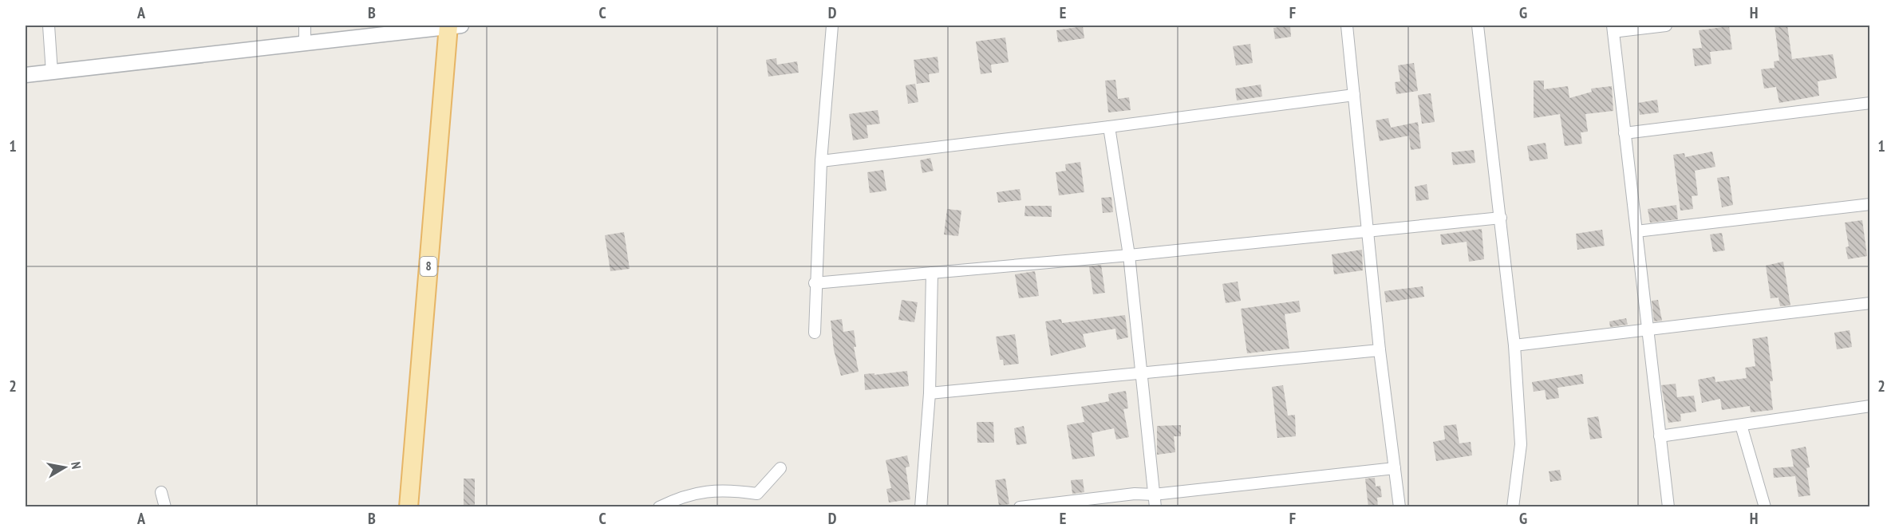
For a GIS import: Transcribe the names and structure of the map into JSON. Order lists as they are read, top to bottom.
{
  "streets": {
    "main road": ["8"]
  },
  "north": "right",
  "grid": {
    "columns": [
      "A",
      "B",
      "C",
      "D",
      "E",
      "F",
      "G",
      "H"
    ],
    "rows": ["1", "2"]
  }
}
